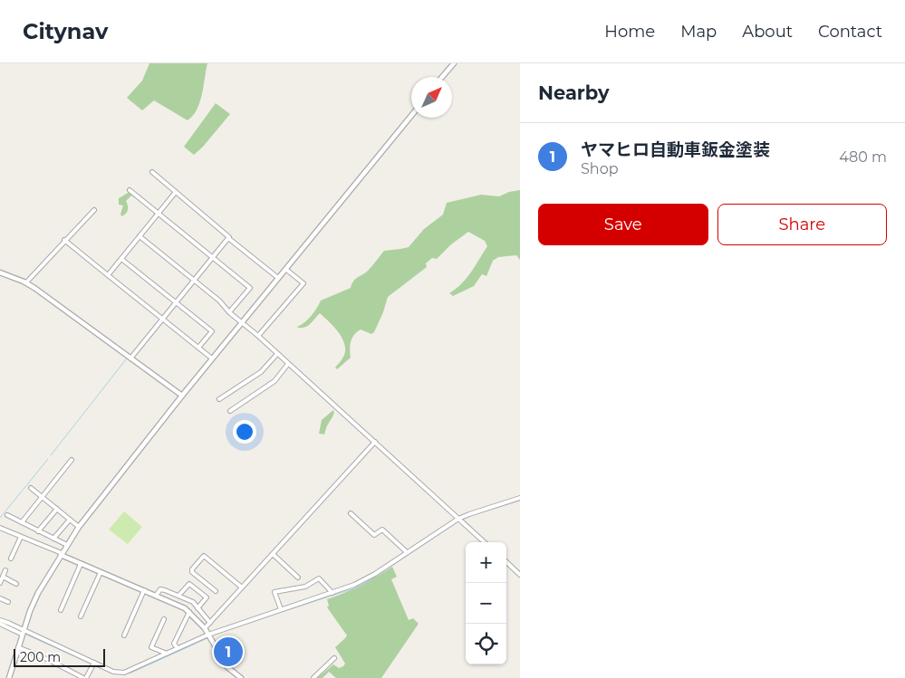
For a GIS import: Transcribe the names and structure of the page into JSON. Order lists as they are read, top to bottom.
{
  "scale_bar": "200 m",
  "north": "top right",
  "page": {
    "header": "Citynav",
    "nav": [
      "Home",
      "Map",
      "About",
      "Contact"
    ],
    "heading": "Nearby",
    "list": [
      {
        "mark": "1",
        "name": "ヤマヒロ自動車鈑金塗装",
        "note": "Shop",
        "value": "480 m"
      }
    ],
    "buttons": ["Save", "Share"],
    "map_buttons": ["+", "−"],
    "pins": "1",
    "scale": "200 m"
  }
}
